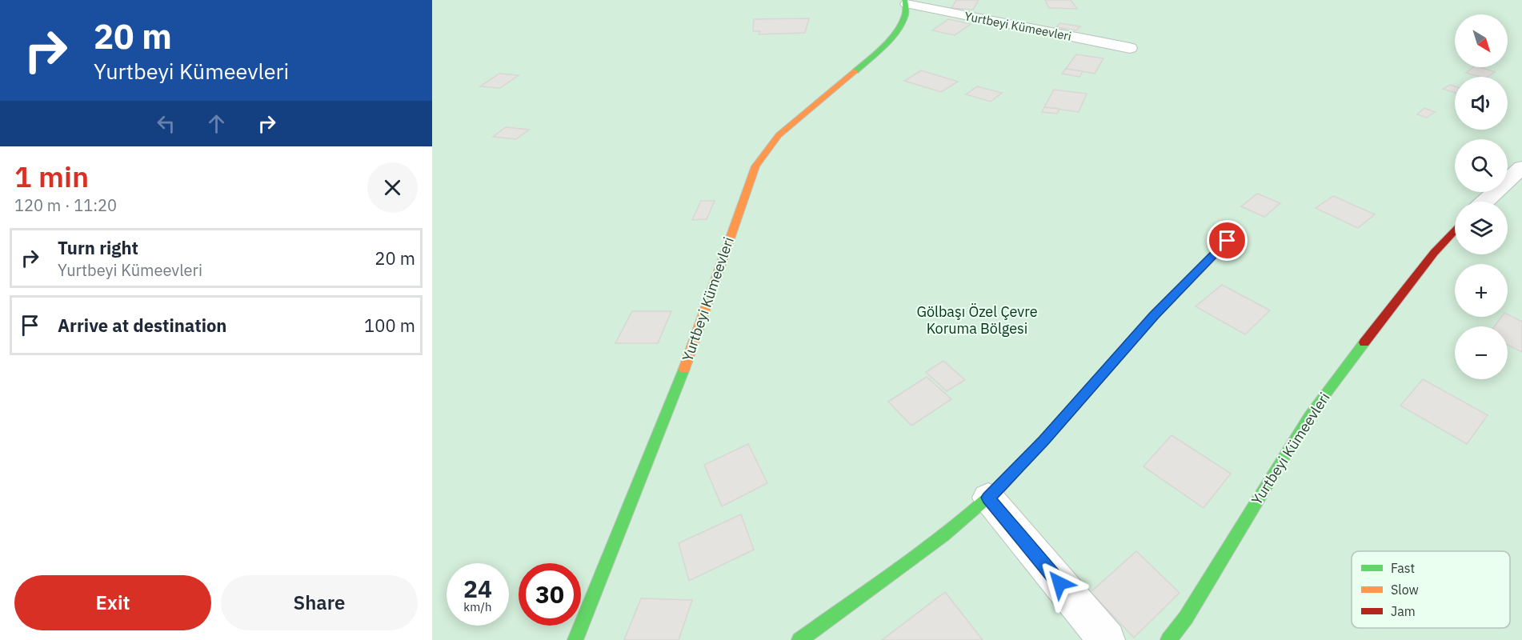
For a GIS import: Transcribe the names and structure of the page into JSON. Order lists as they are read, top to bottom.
{
  "streets": {
    "street": ["Yurtbeyi Kümeevleri"]
  },
  "parks": ["Gölbaşı Özel Çevre Koruma Bölgesi"],
  "legend": ["Fast", "Slow", "Jam"],
  "north": "bottom right",
  "page": {
    "turn": ["20 m", "Yurtbeyi Kümeevleri"],
    "map_buttons": ["+", "−"],
    "heading": ["1 min", "120 m · 11:20"],
    "list": [
      {
        "name": "Turn right",
        "note": "Yurtbeyi Kümeevleri",
        "value": "20 m"
      },
      {
        "name": "Arrive at destination",
        "value": "100 m"
      }
    ],
    "speed": "24 km/h",
    "limit": "30",
    "buttons": ["Exit", "Share"]
  }
}
